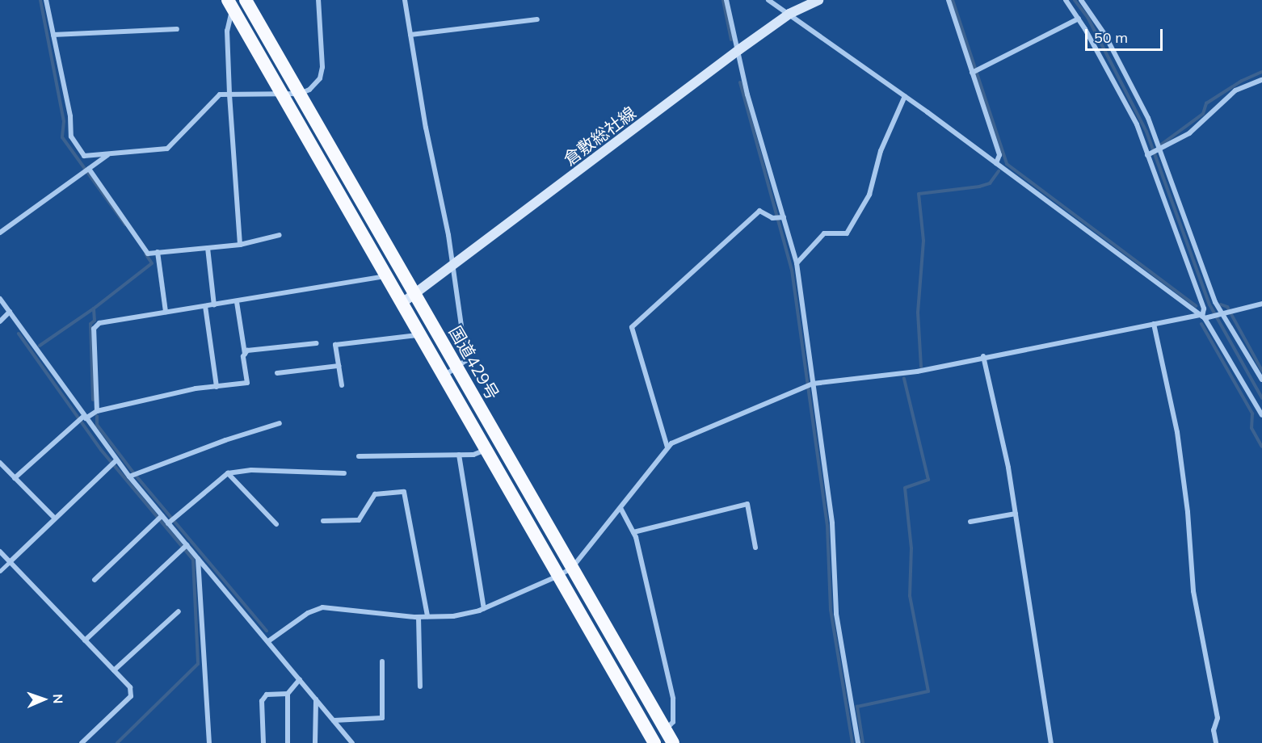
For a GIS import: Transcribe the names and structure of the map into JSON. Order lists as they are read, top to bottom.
{
  "streets": {
    "highway": ["国道429号"],
    "main road": ["倉敷総社線"]
  },
  "crossings": [
    ["倉敷総社線", "国道429号"]
  ],
  "scale_bar": "50 m",
  "north": "right"
}
